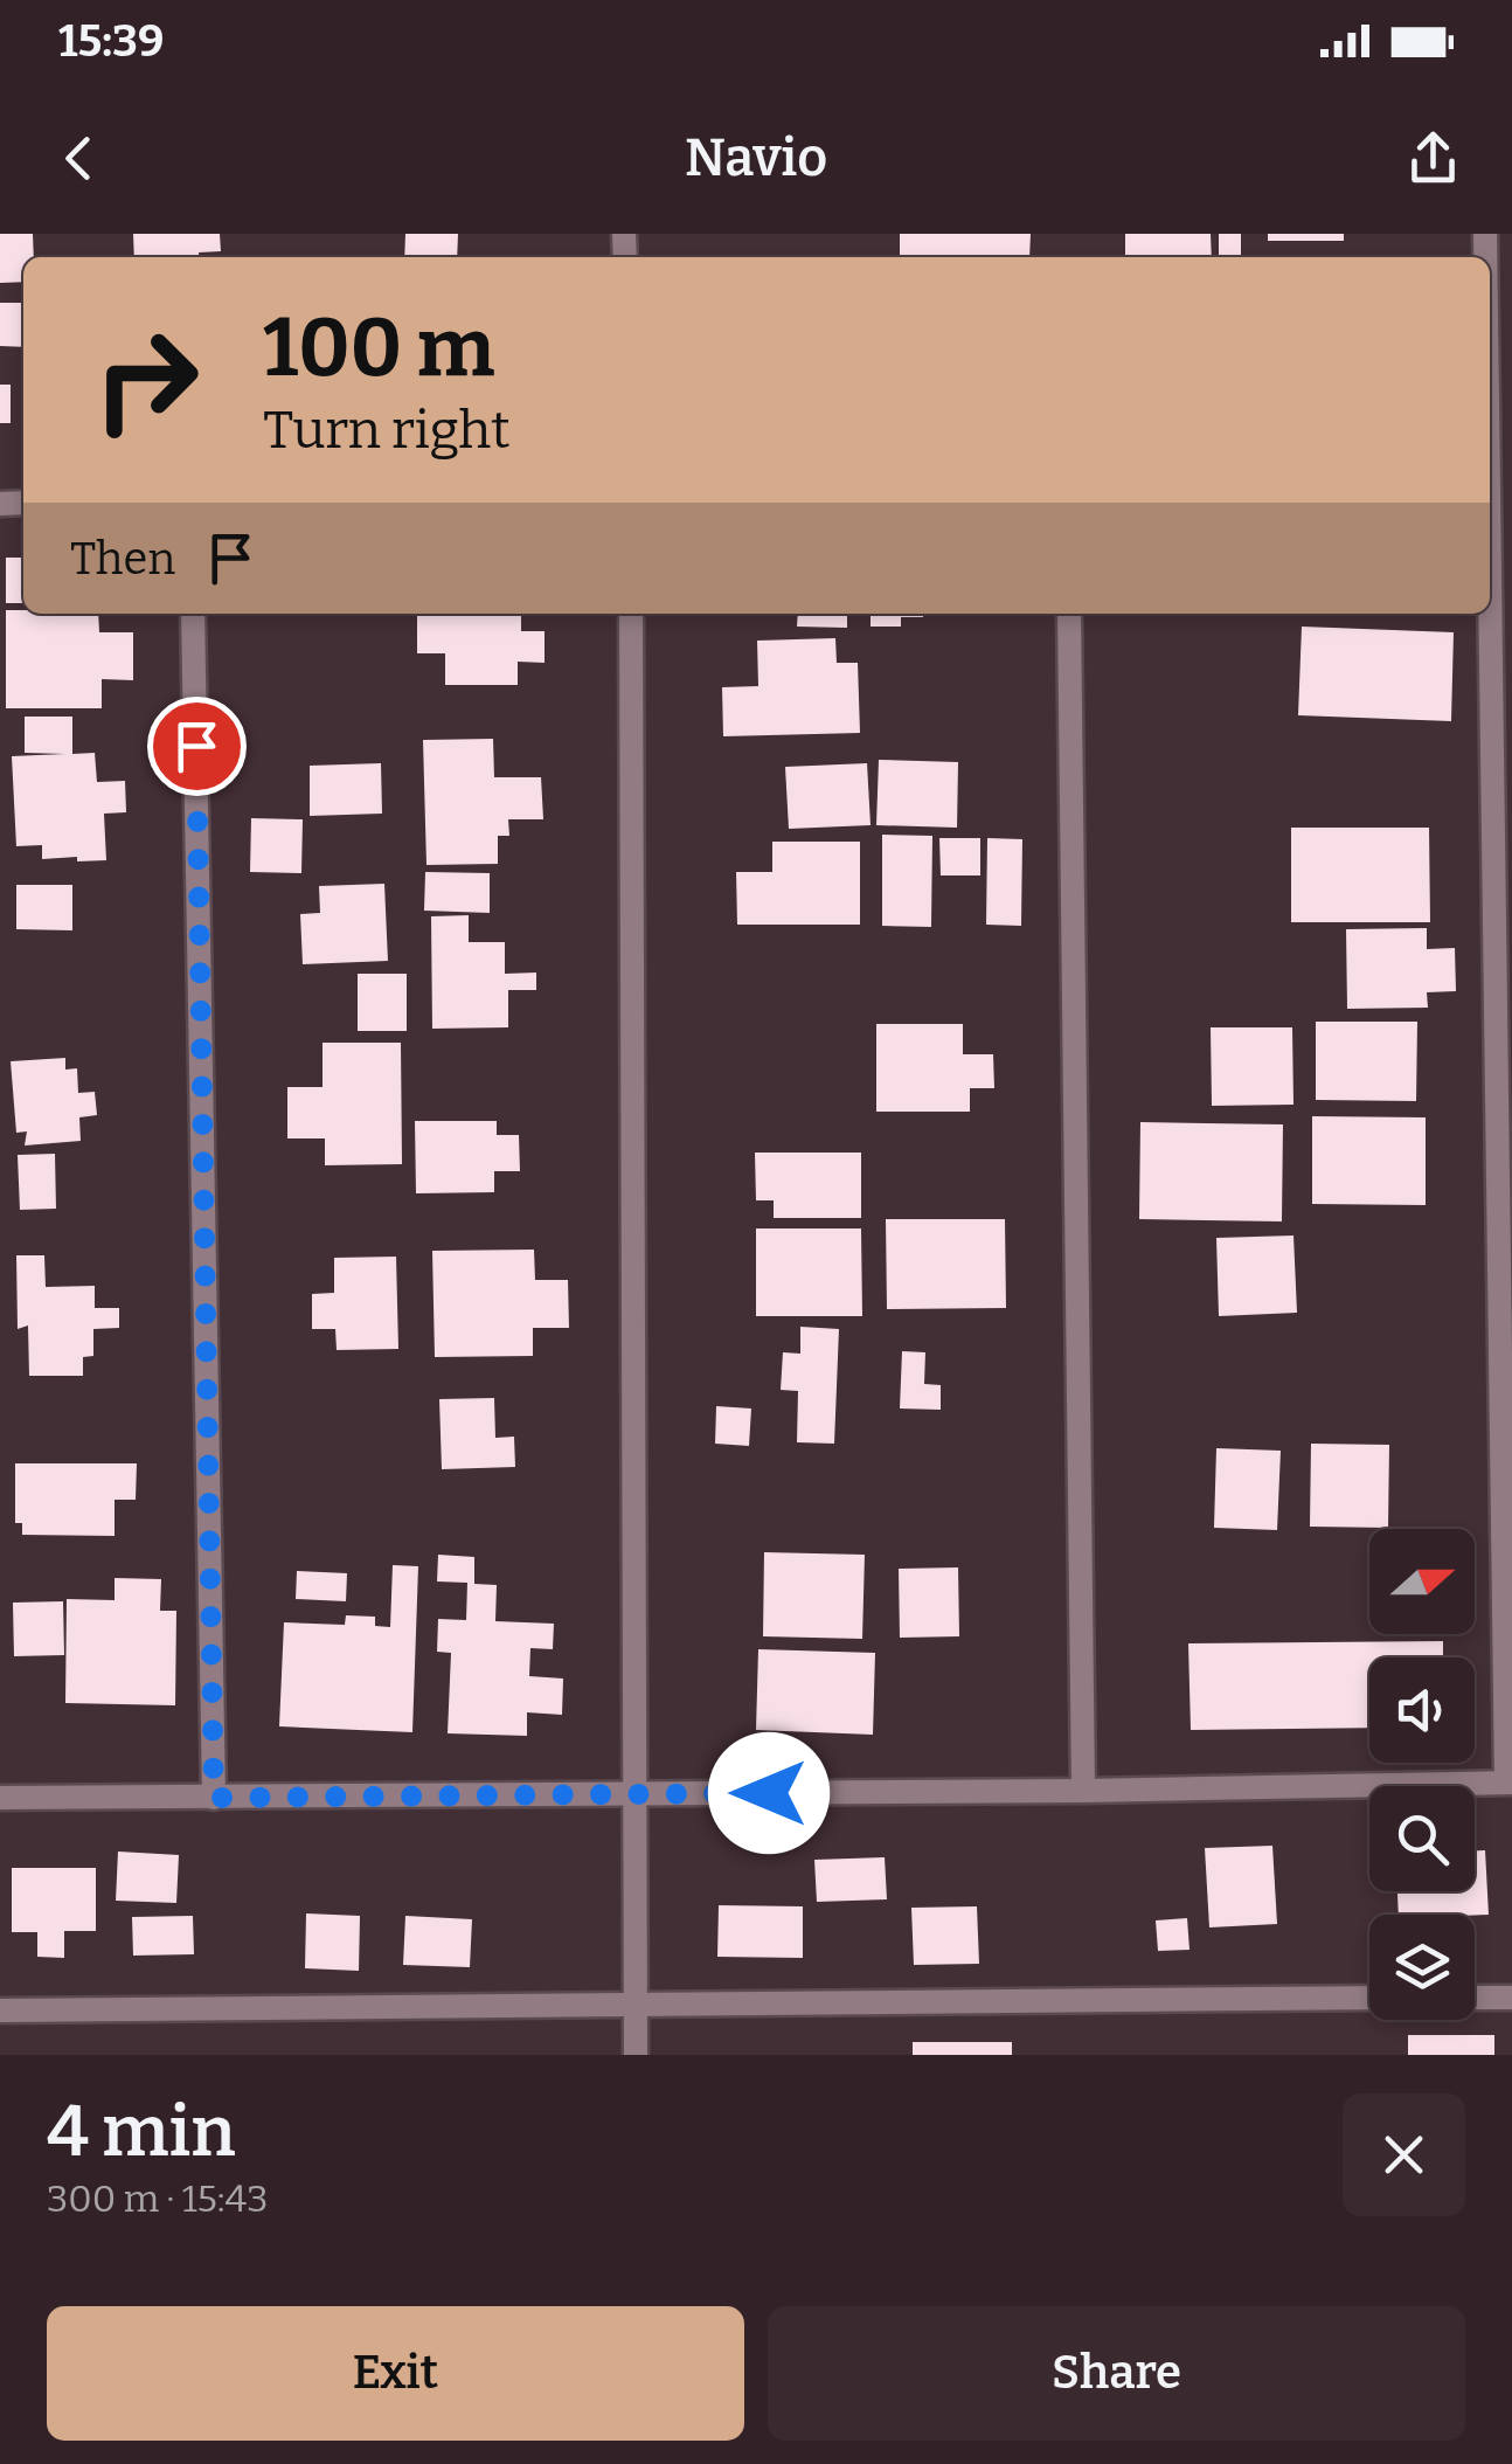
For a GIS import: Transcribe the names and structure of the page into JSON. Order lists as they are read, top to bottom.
{
  "north": "right",
  "page": {
    "status": "15:39",
    "header": "Navio",
    "turn": ["100 m", "Turn right"],
    "then": "Then",
    "heading": ["4 min", "300 m · 15:43"],
    "buttons": ["Exit", "Share"]
  }
}
